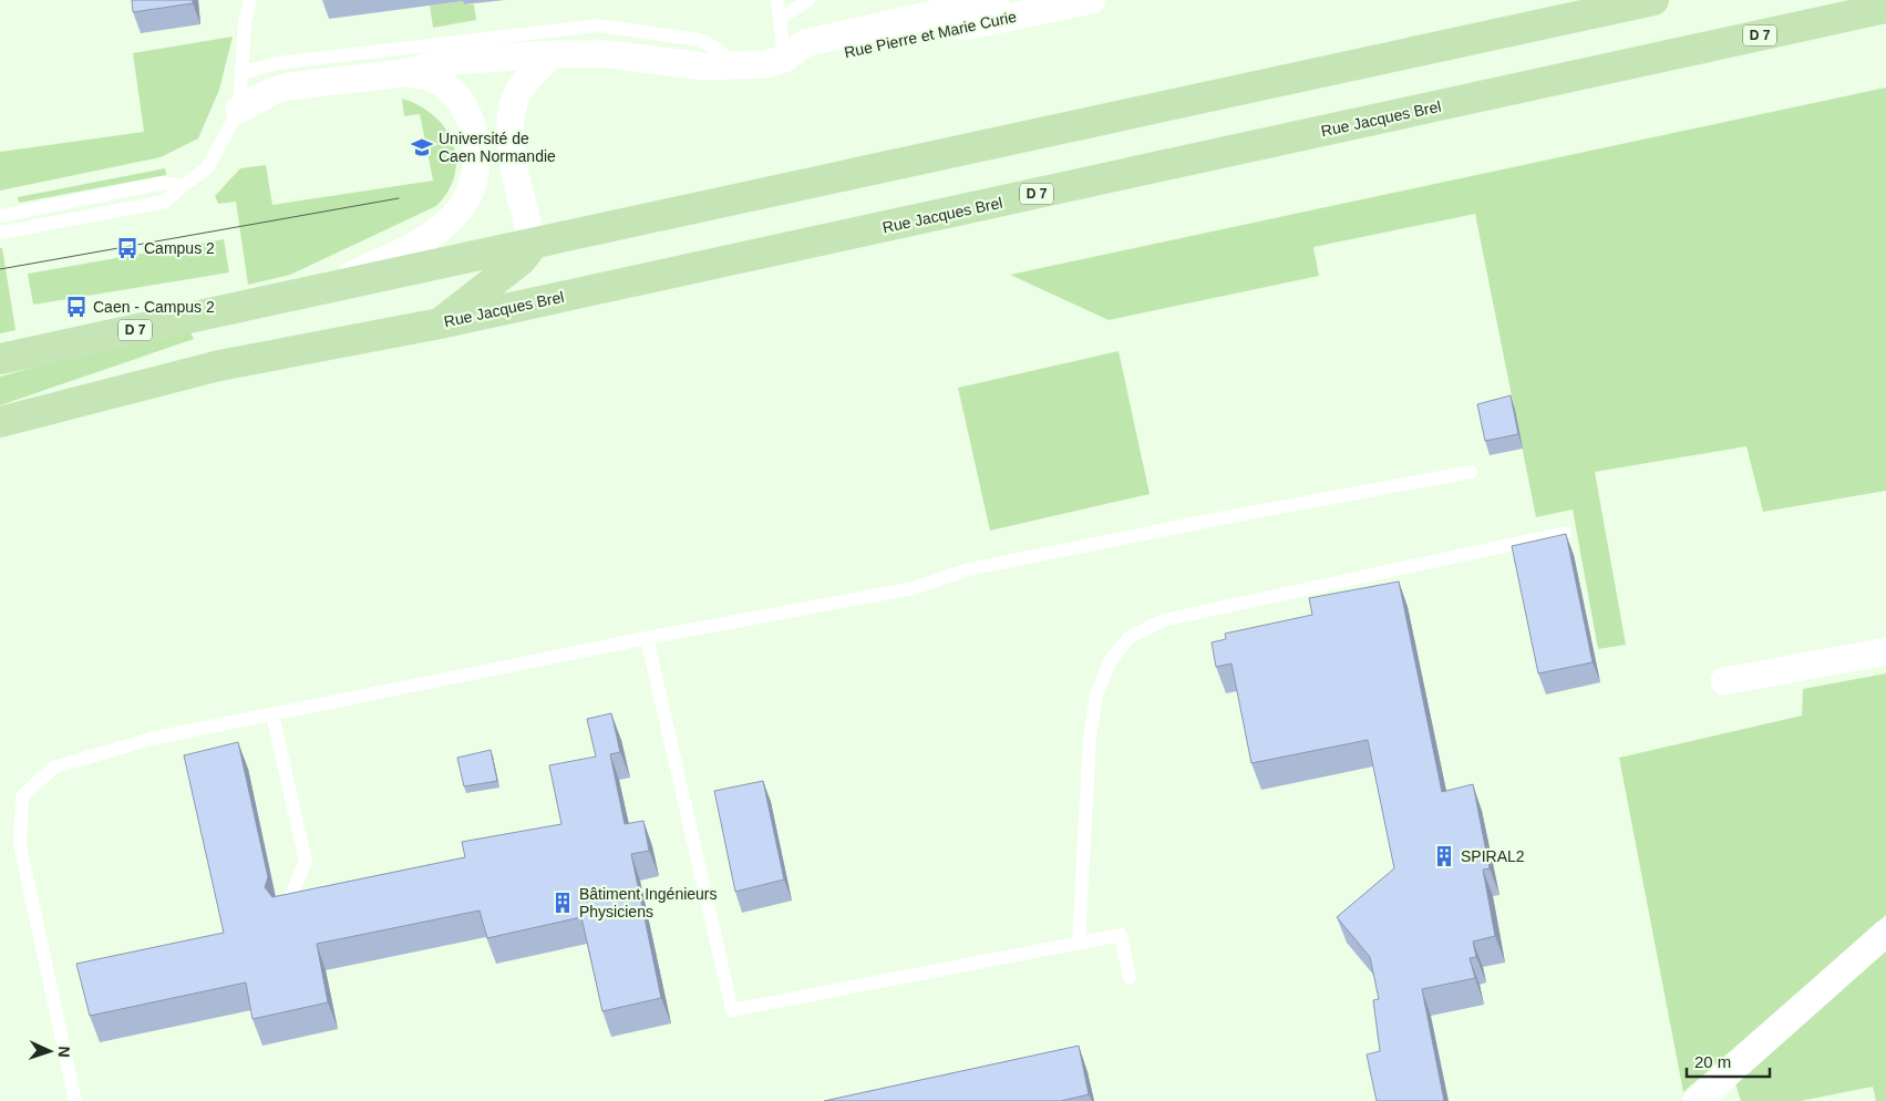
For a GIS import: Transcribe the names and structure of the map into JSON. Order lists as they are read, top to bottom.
{
  "streets": {
    "main road": ["D 7", "Rue Jacques Brel"],
    "street": ["Rue Pierre et Marie Curie"]
  },
  "places": {
    "school or university": ["Université de Caen Normandie"],
    "bus stop": ["Campus 2", "Caen - Campus 2"],
    "building": ["SPIRAL2", "Bâtiment Ingénieurs Physiciens"]
  },
  "scale_bar": "20 m",
  "north": "right"
}
